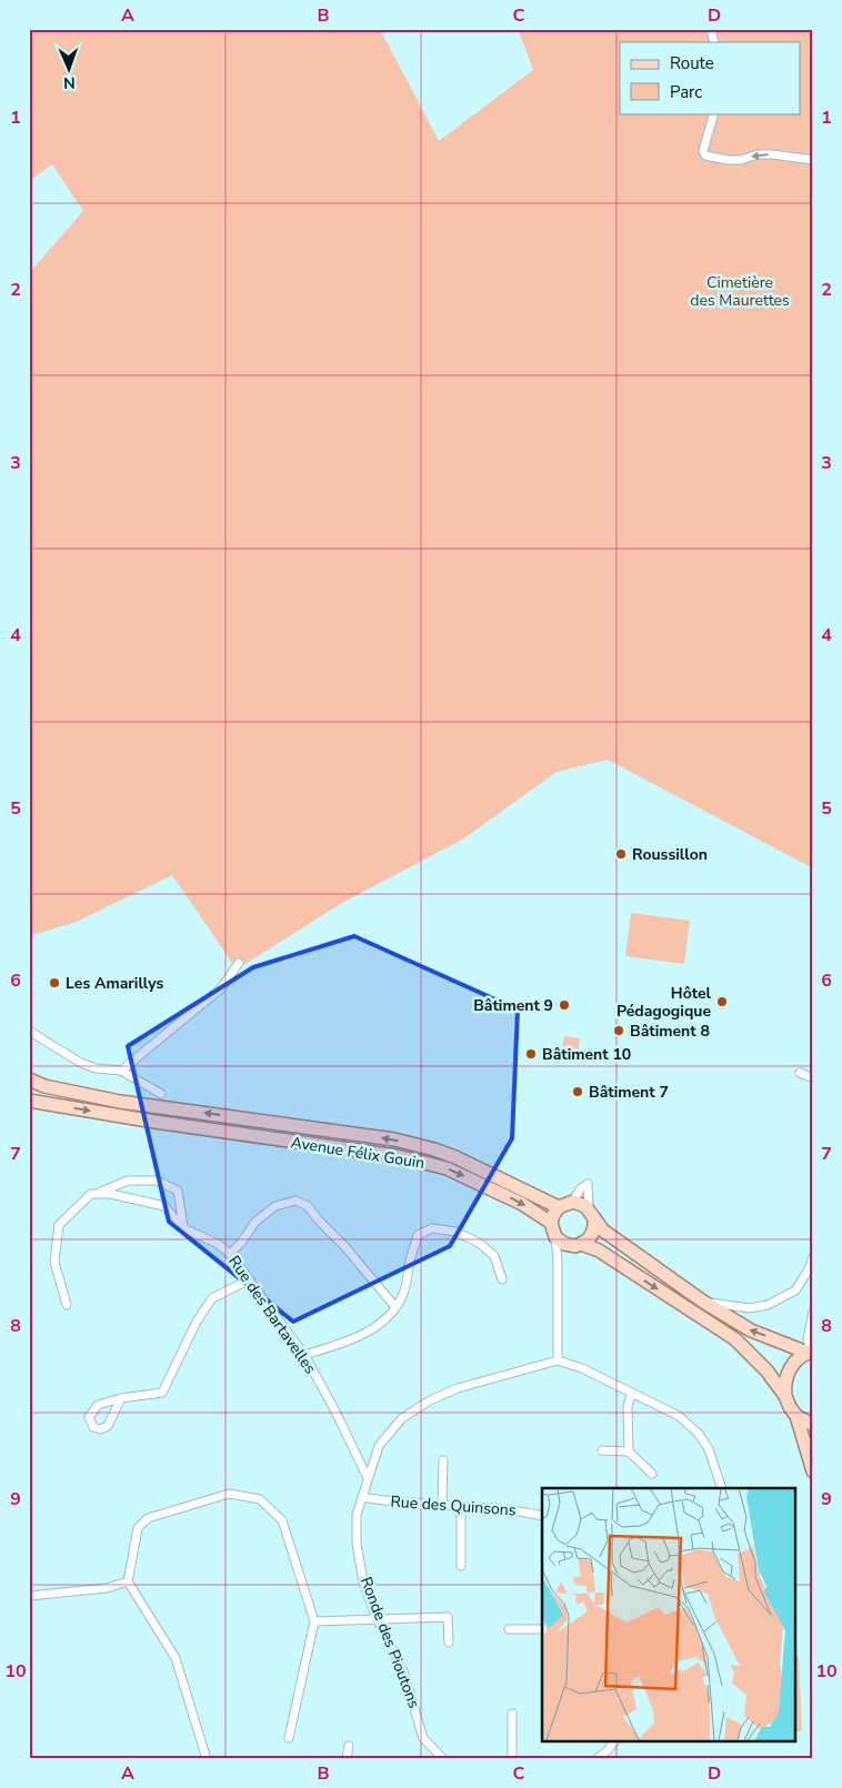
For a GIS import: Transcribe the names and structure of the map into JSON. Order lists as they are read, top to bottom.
{
  "streets": {
    "main road": ["Avenue Félix Gouin"],
    "street": ["Rue des Bartavelles", "Rue des Quinsons", "Ronde des Pioutons"]
  },
  "crossings": [
    ["Rue des Bartavelles", "Ronde des Pioutons"],
    ["Rue des Quinsons", "Ronde des Pioutons"]
  ],
  "parks": ["Cimetière des Maurettes"],
  "places": [
    "Roussillon",
    "Les Amarillys",
    "Hôtel Pédagogique",
    "Bâtiment 9",
    "Bâtiment 8",
    "Bâtiment 10",
    "Bâtiment 7"
  ],
  "legend": ["Route", "Parc"],
  "north": "bottom",
  "grid": {
    "columns": [
      "A",
      "B",
      "C",
      "D"
    ],
    "rows": [
      "1",
      "2",
      "3",
      "4",
      "5",
      "6",
      "7",
      "8",
      "9",
      "10"
    ]
  }
}
